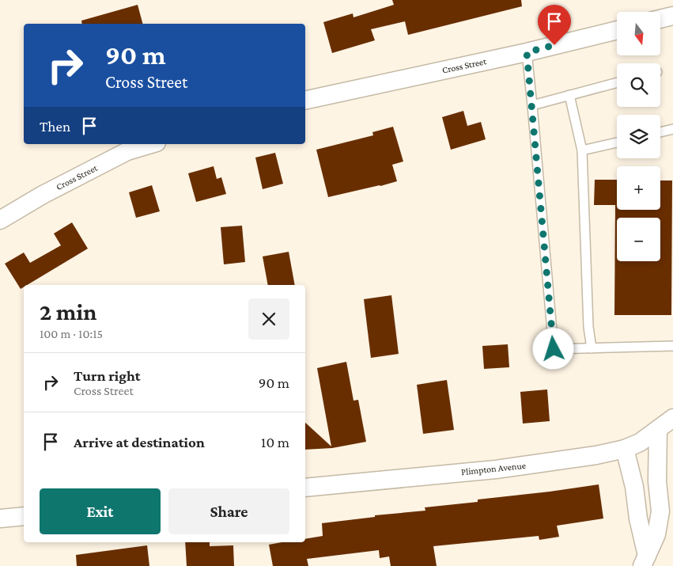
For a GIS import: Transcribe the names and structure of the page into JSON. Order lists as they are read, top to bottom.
{
  "streets": {
    "street": ["Cross Street", "Plimpton Avenue"]
  },
  "north": "bottom",
  "page": {
    "map_buttons": ["+", "−"],
    "turn": ["90 m", "Cross Street"],
    "then": "Then",
    "heading": ["2 min", "100 m · 10:15"],
    "list": [
      {
        "name": "Turn right",
        "note": "Cross Street",
        "value": "90 m"
      },
      {
        "name": "Arrive at destination",
        "value": "10 m"
      }
    ],
    "buttons": ["Exit", "Share"]
  }
}
